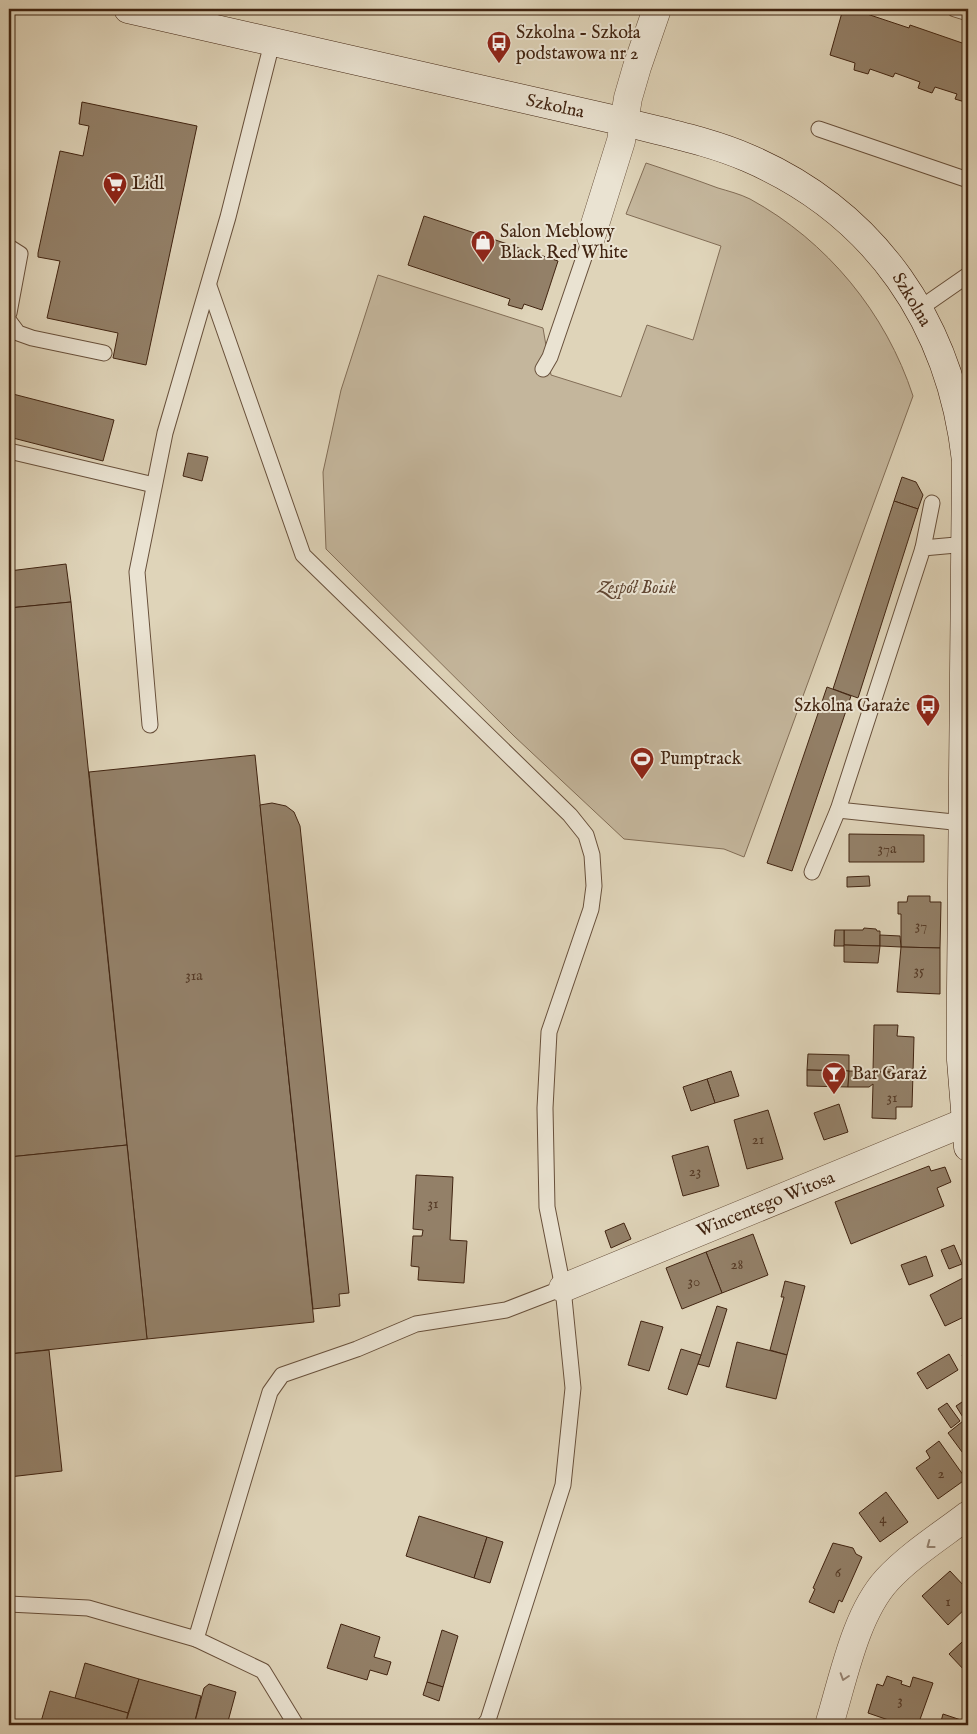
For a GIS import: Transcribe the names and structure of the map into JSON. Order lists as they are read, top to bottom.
{
  "streets": {
    "street": ["Szkolna", "Wincentego Witosa"]
  },
  "crossings": [
    ["Szkolna", "Wincentego Witosa"]
  ],
  "parks": ["Zespół Boisk"],
  "places": {
    "bus stop": ["Szkolna - Szkoła podstawowa nr 2", "Szkolna Garaże"],
    "supermarket": ["Lidl"],
    "shop": ["Salon Meblowy Black Red White"],
    "sports": ["Pumptrack"],
    "bar": ["Bar Garaż"]
  },
  "house_numbers": [
    "37a",
    "37",
    "35",
    "31a",
    "31",
    "21",
    "23",
    "31",
    "28",
    "30",
    "2",
    "4",
    "6",
    "1",
    "3"
  ]
}
